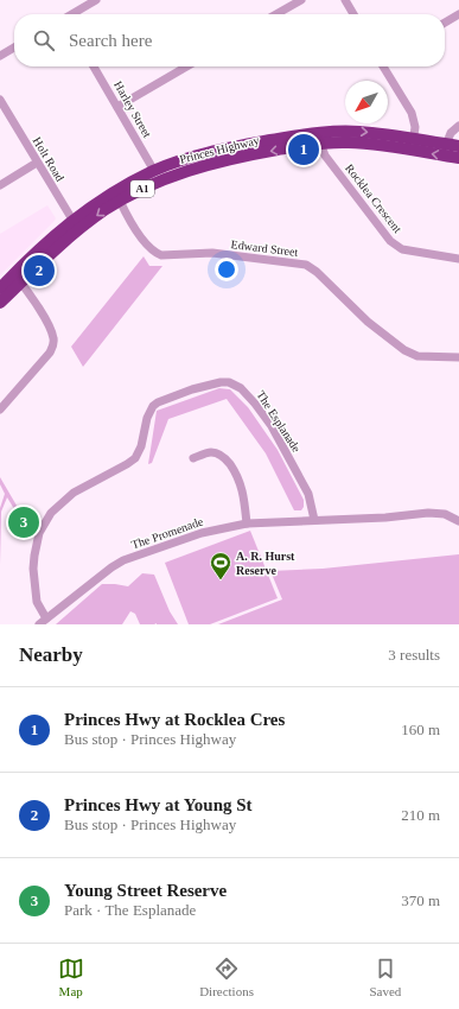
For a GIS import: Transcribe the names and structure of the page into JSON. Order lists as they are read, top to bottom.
{
  "streets": {
    "highway": ["Princes Highway", "A1"],
    "street": [
      "Harley Street",
      "Holt Road",
      "Rocklea Crescent",
      "Edward Street",
      "The Esplanade",
      "The Promenade"
    ]
  },
  "crossings": [
    ["Harley Street", "Princes Highway"],
    ["Princes Highway", "Holt Road"],
    ["Princes Highway", "Rocklea Crescent"],
    ["Princes Highway", "Edward Street"],
    ["The Esplanade", "The Promenade"]
  ],
  "places": {
    "sports": ["A. R. Hurst Reserve"]
  },
  "north": "bottom left",
  "page": {
    "search": "Search here",
    "pins": ["1", "2", "3"],
    "heading": ["Nearby", "3 results"],
    "list": [
      {
        "mark": "1",
        "name": "Princes Hwy at Rocklea Cres",
        "note": "Bus stop · Princes Highway",
        "value": "160 m"
      },
      {
        "mark": "2",
        "name": "Princes Hwy at Young St",
        "note": "Bus stop · Princes Highway",
        "value": "210 m"
      },
      {
        "mark": "3",
        "name": "Young Street Reserve",
        "note": "Park · The Esplanade",
        "value": "370 m"
      }
    ],
    "nav": ["Map", "Directions", "Saved"]
  }
}
